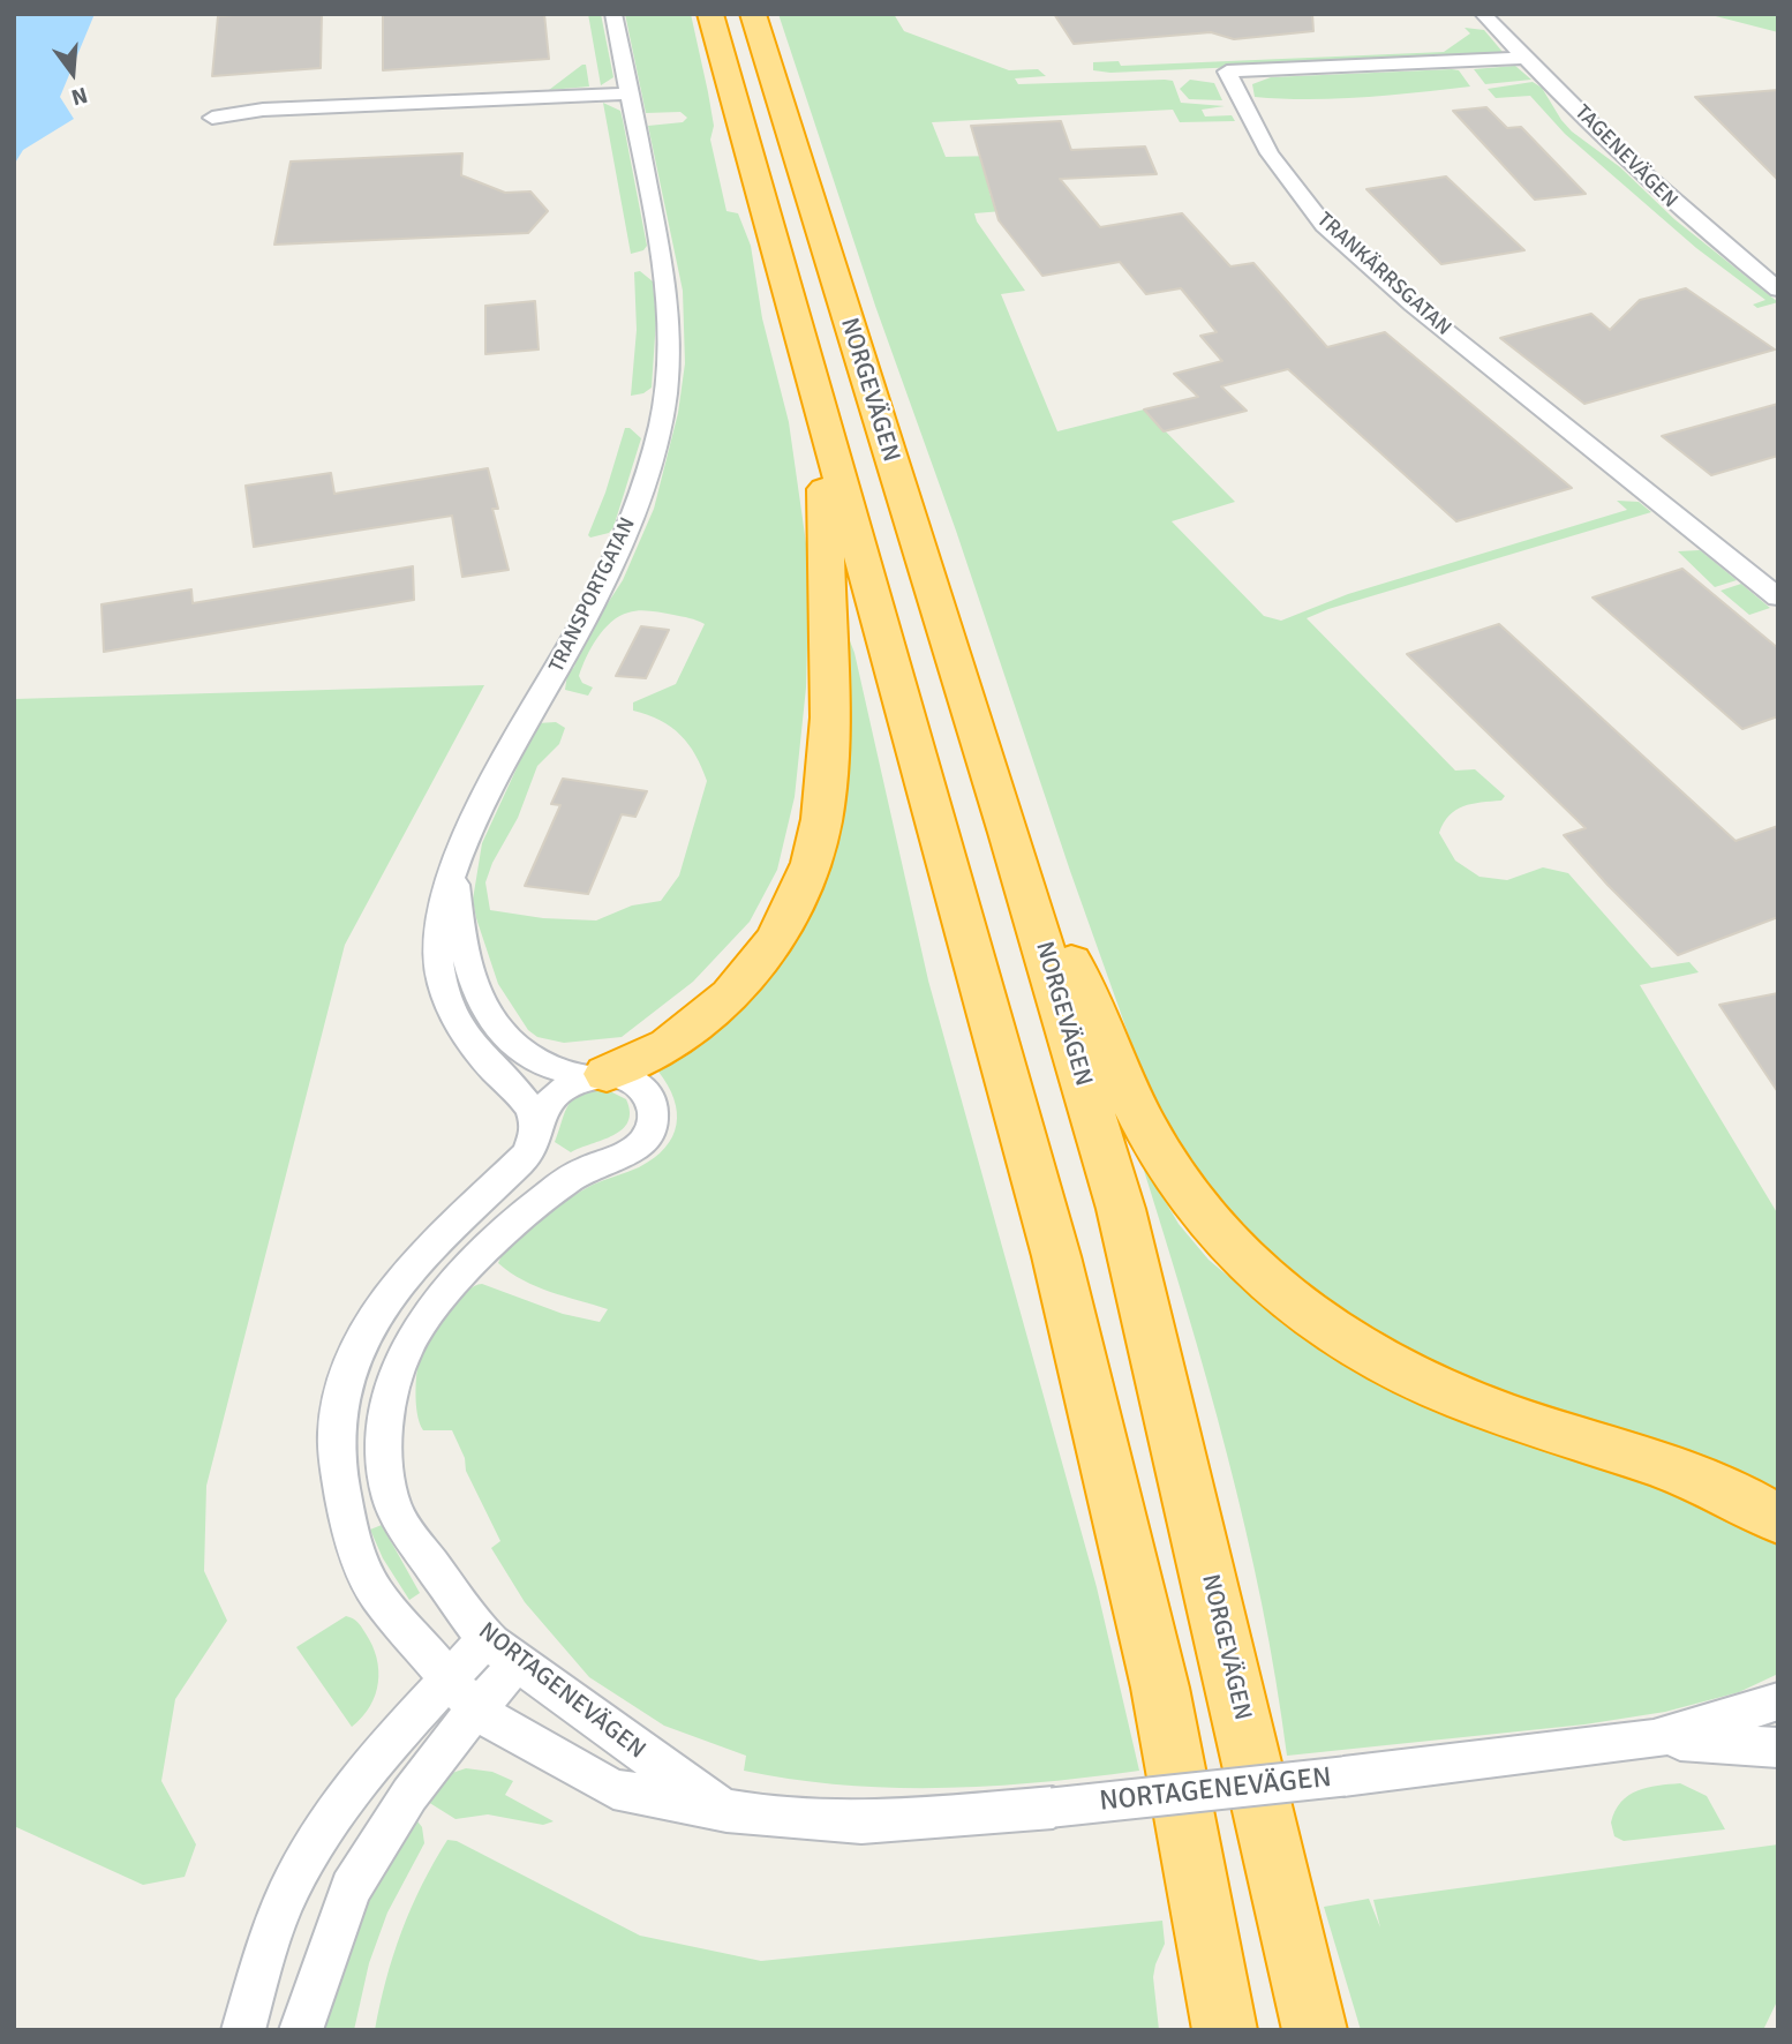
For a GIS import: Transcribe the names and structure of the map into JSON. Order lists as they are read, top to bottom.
{
  "streets": {
    "highway": ["NORGEVÄGEN"],
    "street": [
      "TAGENEVÄGEN",
      "TRANKÄRRSGATAN",
      "TRANSPORTGATAN",
      "NORTAGENEVÄGEN"
    ]
  },
  "crossings": [
    ["TAGENEVÄGEN", "TRANKÄRRSGATAN"],
    ["TRANSPORTGATAN", "NORTAGENEVÄGEN"]
  ],
  "north": "bottom"
}
